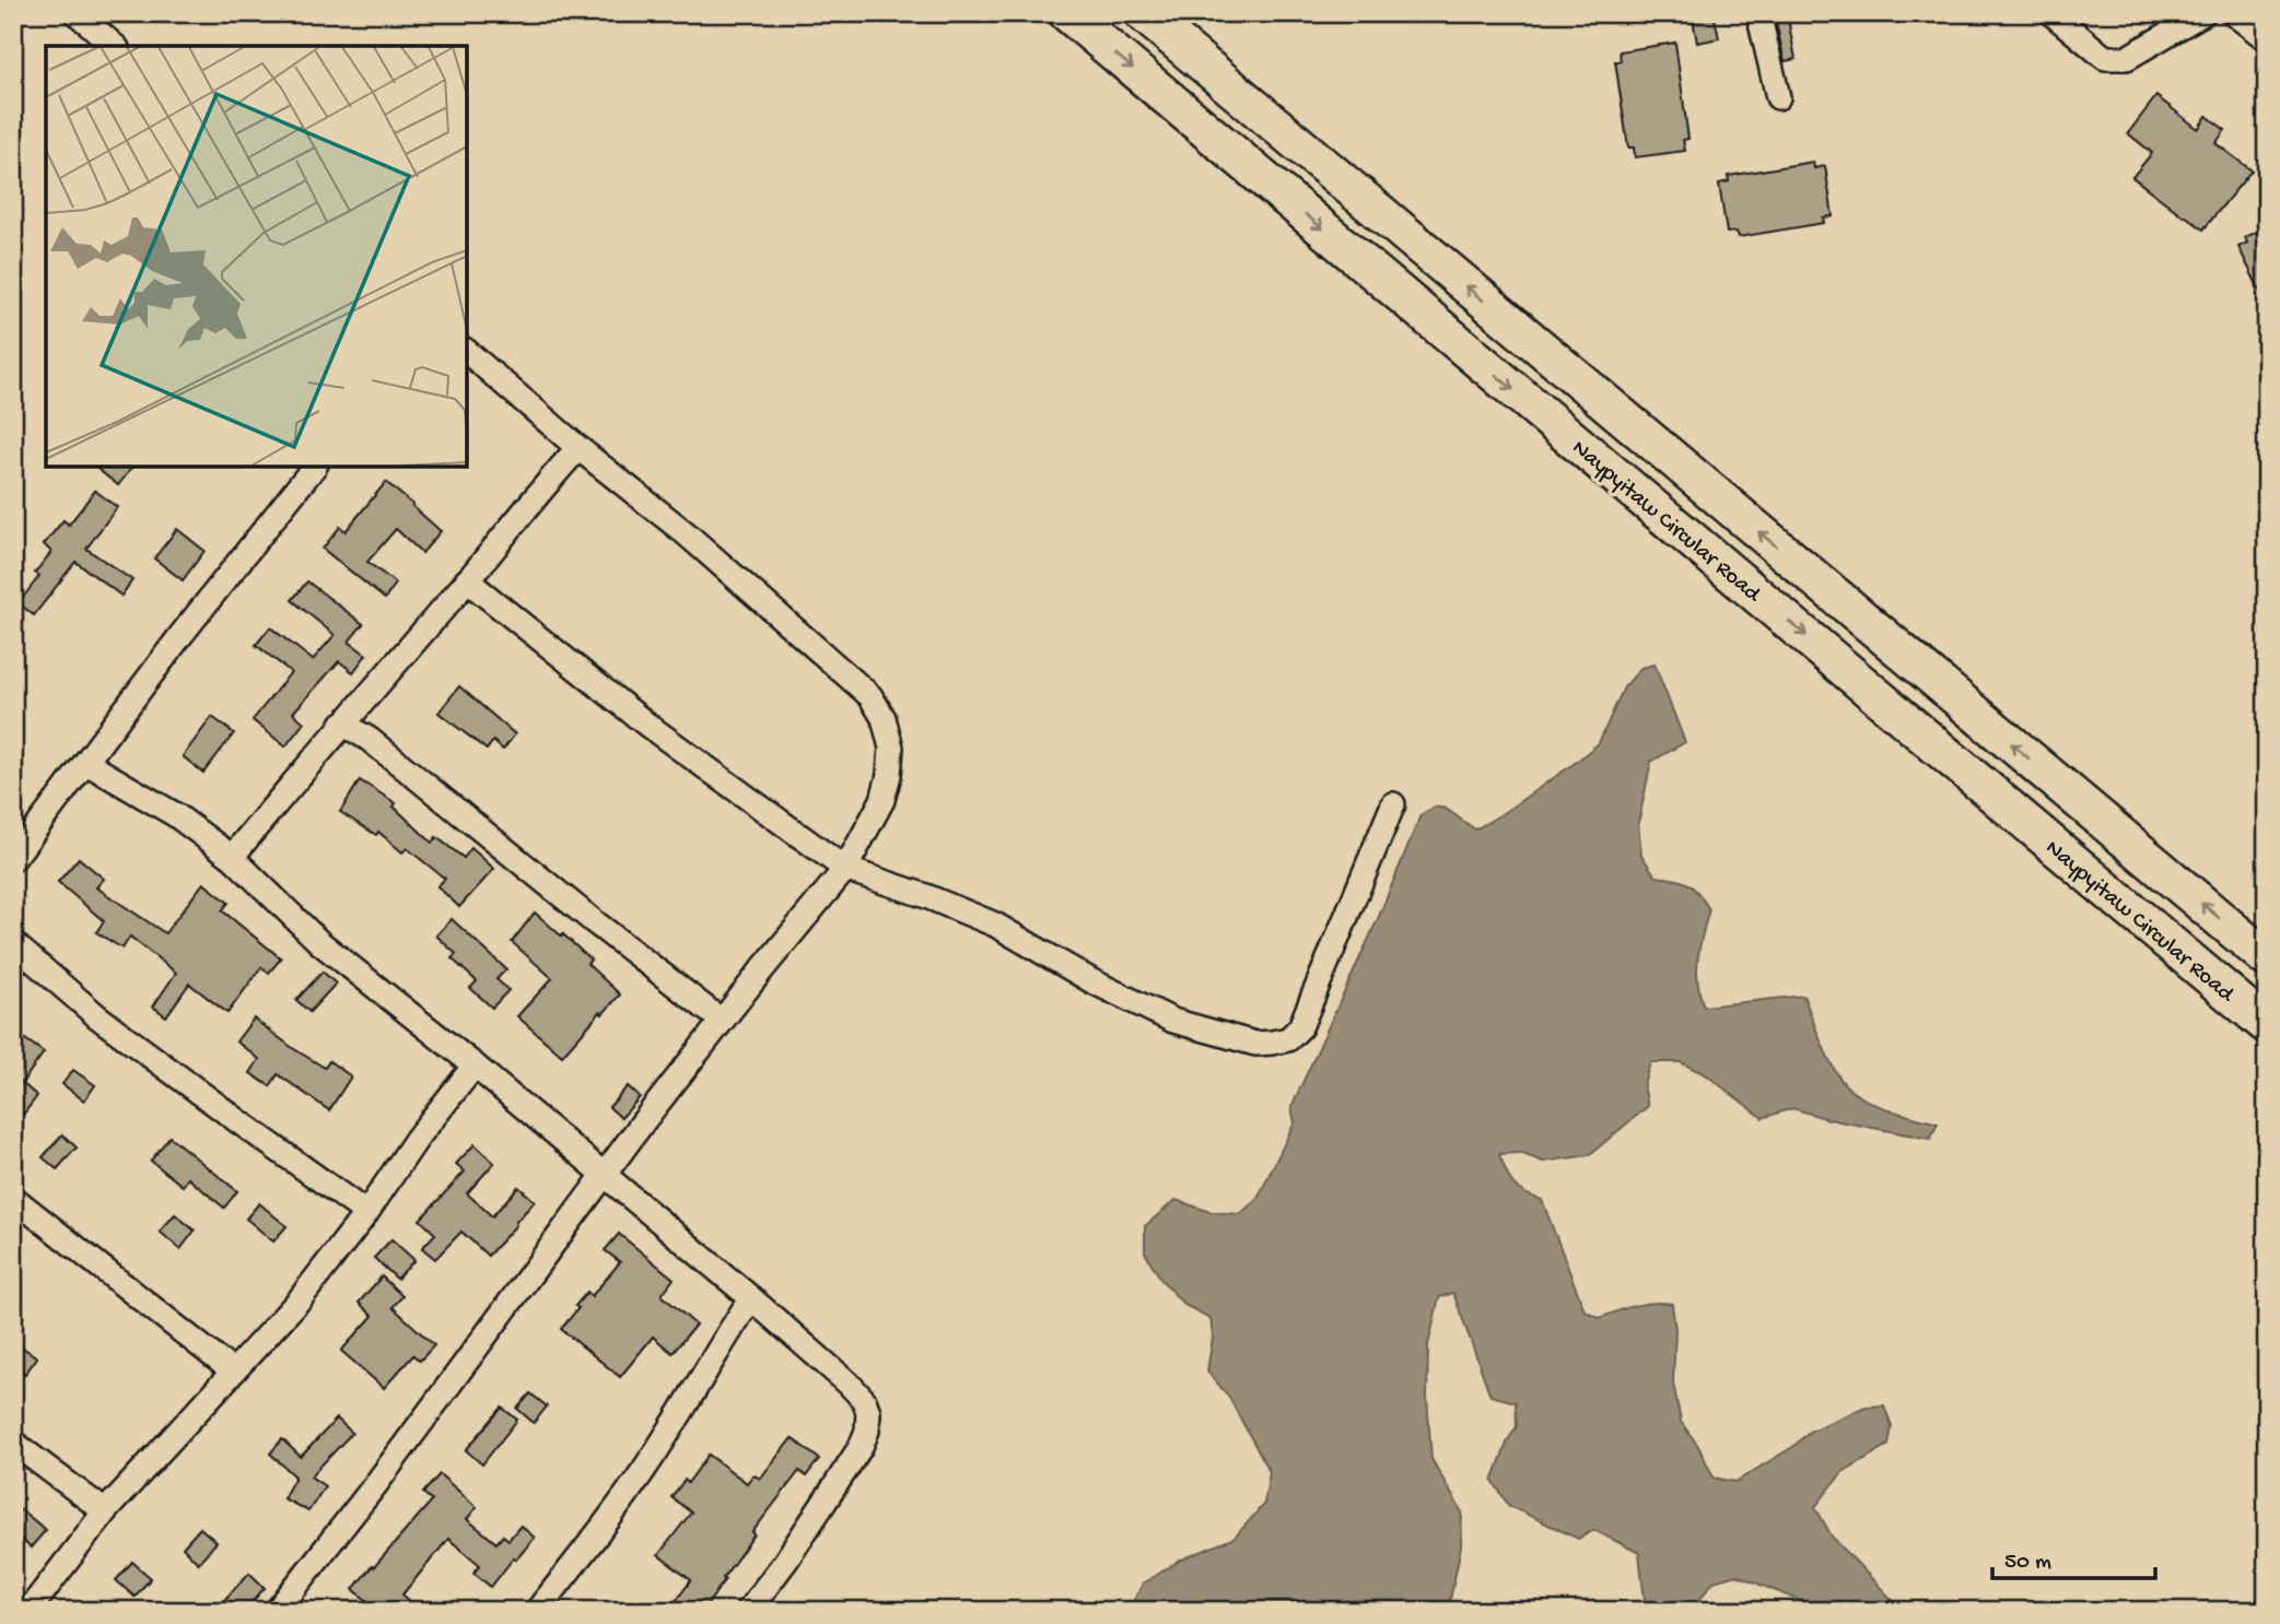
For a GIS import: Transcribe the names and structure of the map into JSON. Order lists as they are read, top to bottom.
{
  "streets": {
    "main road": ["Naypyitaw Circular Road"]
  },
  "scale_bar": "50 m"
}
